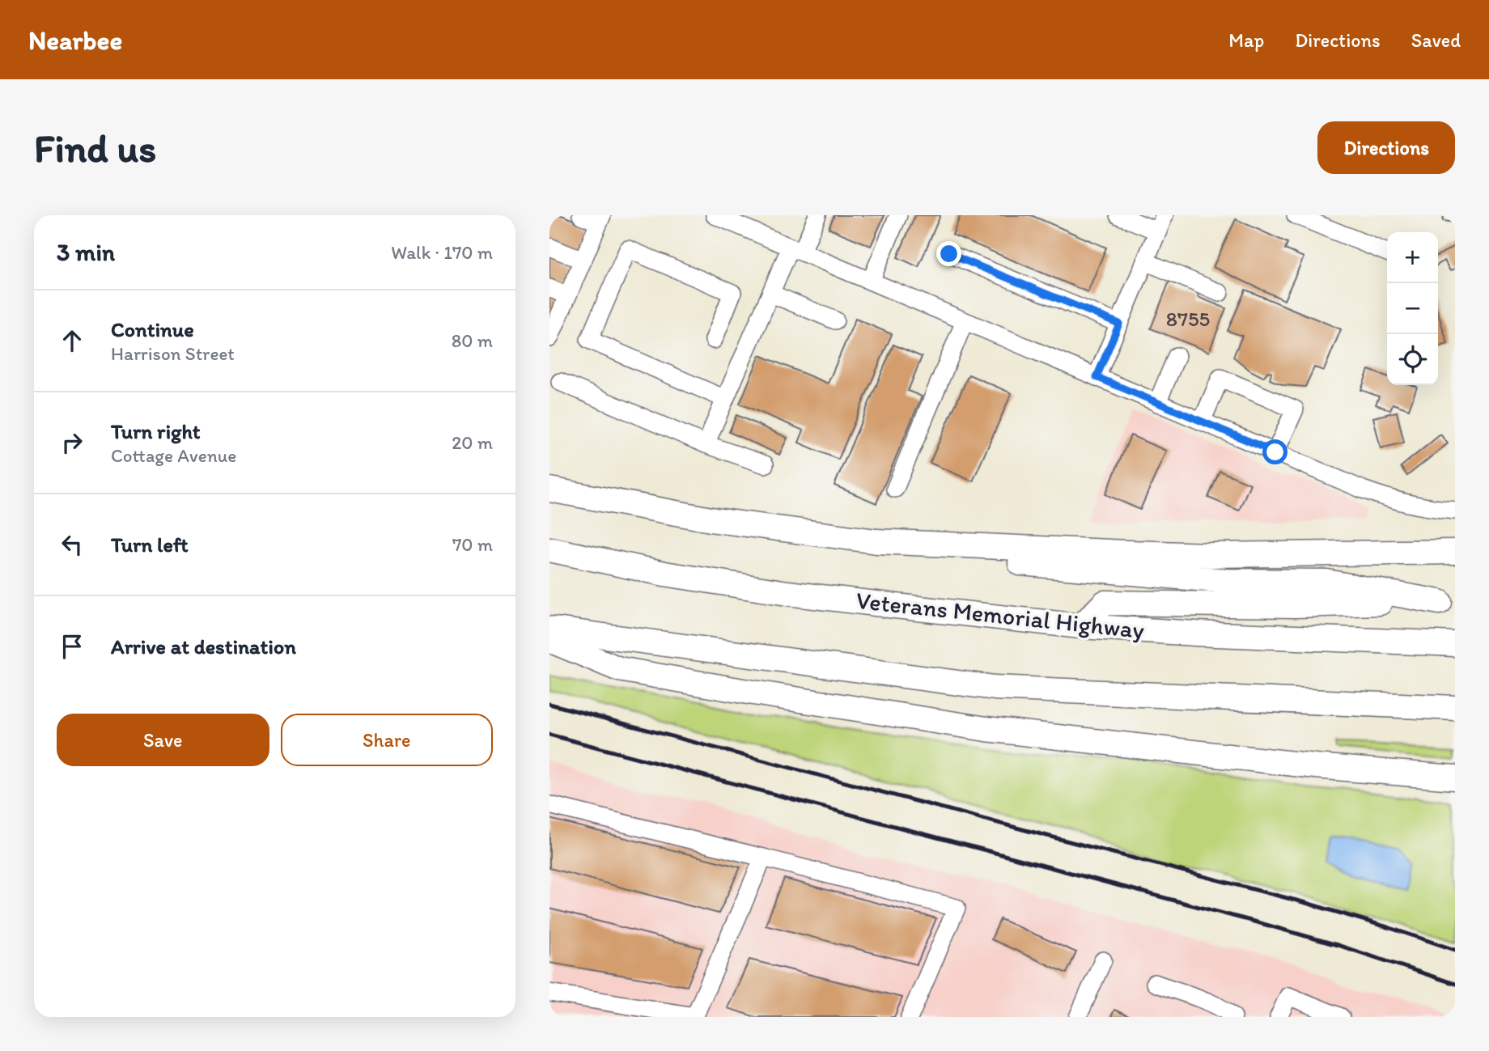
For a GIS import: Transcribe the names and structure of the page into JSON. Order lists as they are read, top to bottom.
{
  "streets": {
    "highway": ["Veterans Memorial Highway"]
  },
  "house_numbers": ["8755"],
  "page": {
    "header": "Nearbee",
    "nav": ["Map", "Directions", "Saved"],
    "buttons": [
      "Directions",
      ["Save", "Share"]
    ],
    "title": "Find us",
    "heading": ["3 min", "Walk · 170 m"],
    "map_buttons": ["+", "−"],
    "list": [
      ["Continue", "Harrison Street", "80 m"],
      ["Turn right", "Cottage Avenue", "20 m"],
      ["Turn left", "70 m"],
      "Arrive at destination"
    ]
  }
}
